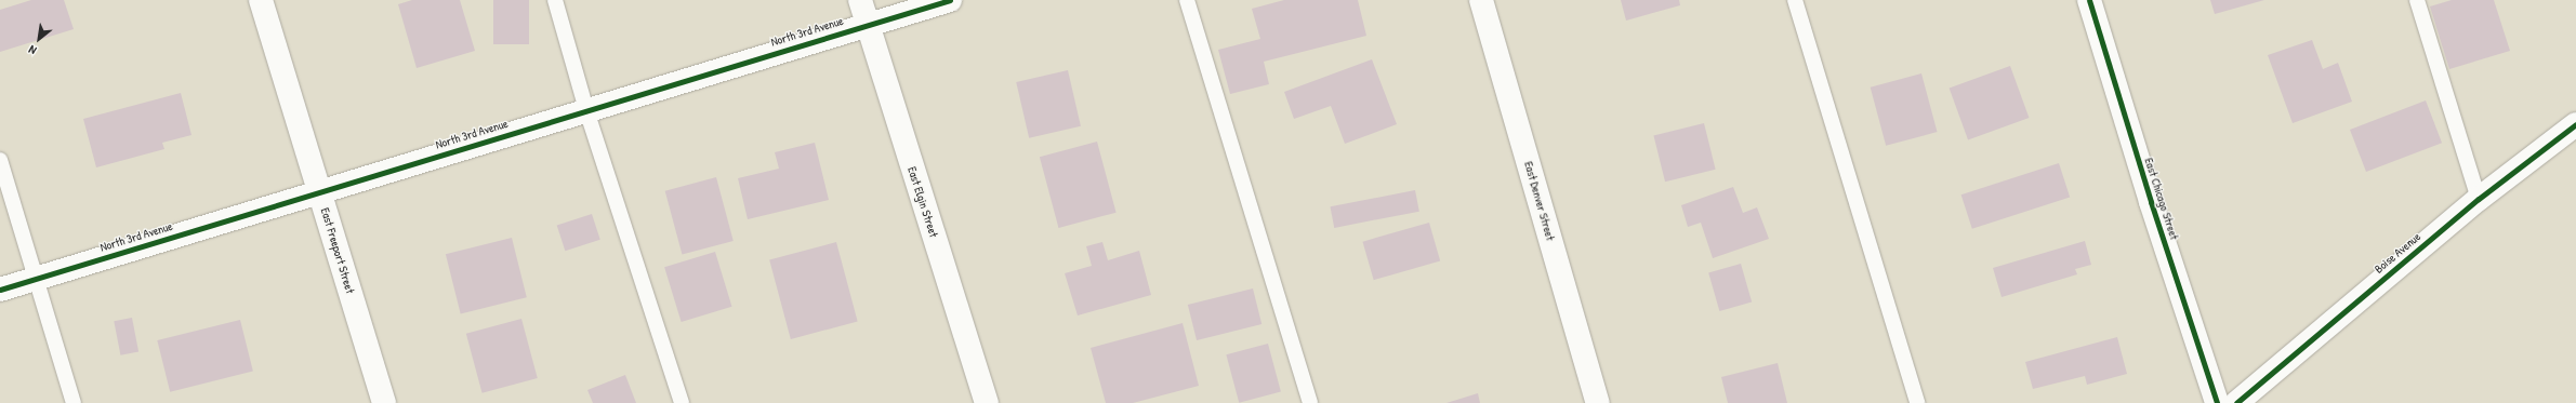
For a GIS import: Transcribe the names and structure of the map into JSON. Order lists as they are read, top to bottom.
{
  "streets": {
    "street": [
      "North 3rd Avenue",
      "East Chicago Street",
      "East Denver Street",
      "East Elgin Street",
      "East Freeport Street",
      "Boise Avenue"
    ]
  },
  "crossings": [
    ["North 3rd Avenue", "East Elgin Street"],
    ["North 3rd Avenue", "East Freeport Street"]
  ],
  "north": "bottom left"
}
